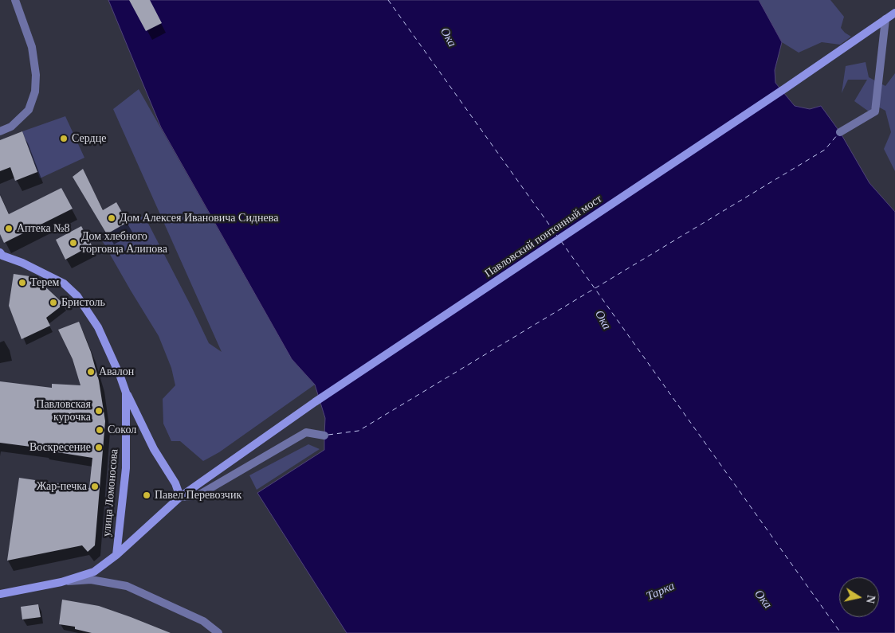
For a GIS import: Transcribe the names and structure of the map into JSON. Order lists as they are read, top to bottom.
{
  "streets": {
    "main road": ["Павловский понтонный мост", "улица Ломоносова"]
  },
  "crossings": [
    ["Павловский понтонный мост", "улица Ломоносова"]
  ],
  "water": ["Ока", "Тарка"],
  "places": [
    "Сердце",
    "Дом Алексея Ивановича Сиднева",
    "Аптека №8",
    "Дом хлебного торговца Алипова",
    "Терем",
    "Бристоль",
    "Авалон",
    "Павловская курочка",
    "Сокол",
    "Воскресение",
    "Жар-печка",
    "Павел Перевозчик"
  ],
  "north": "right"
}
